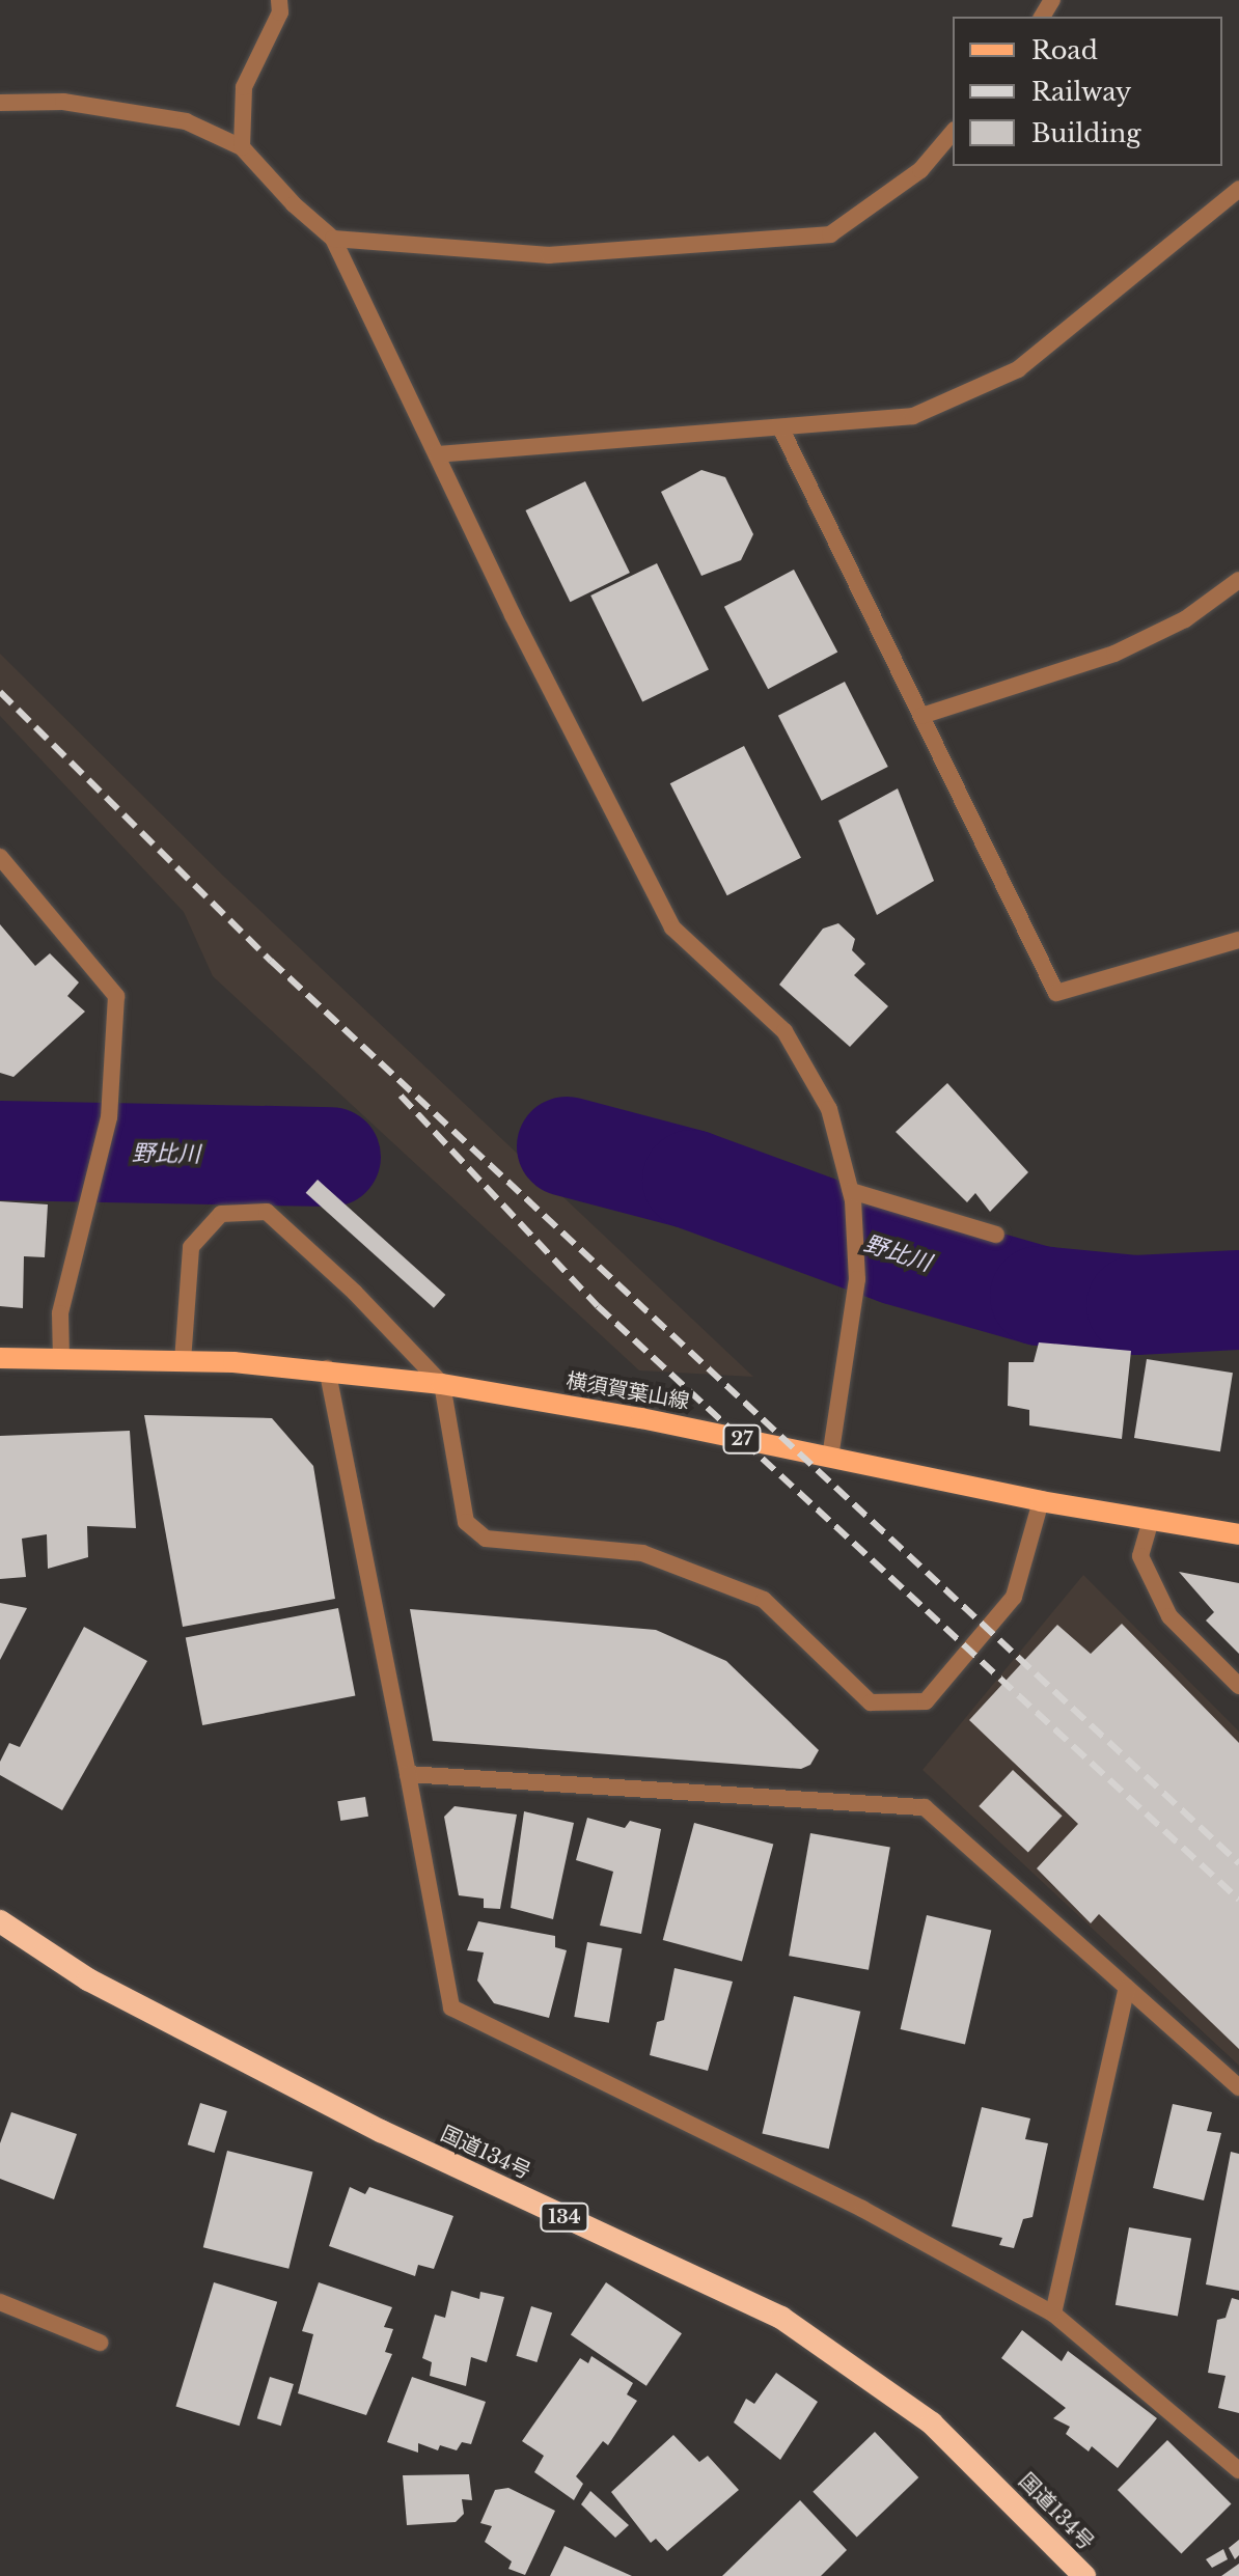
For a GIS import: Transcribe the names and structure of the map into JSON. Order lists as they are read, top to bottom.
{
  "streets": {
    "highway": ["国道134号", "134"],
    "main road": ["横須賀葉山線", "27"]
  },
  "water": ["野比川"],
  "legend": ["Road", "Railway", "Building"]
}
